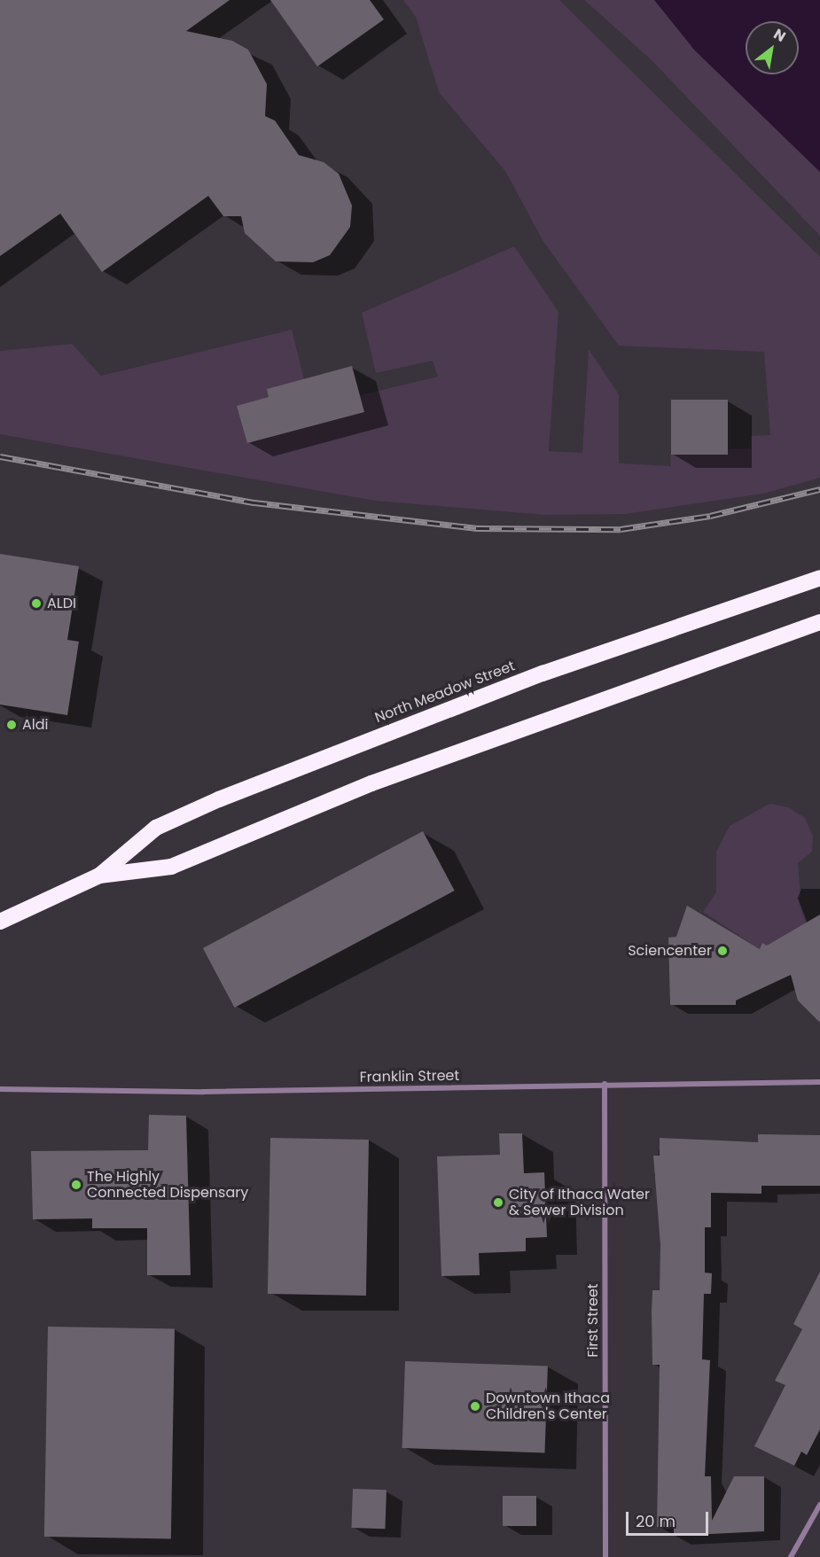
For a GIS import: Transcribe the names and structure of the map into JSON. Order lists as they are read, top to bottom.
{
  "streets": {
    "highway": ["North Meadow Street"],
    "street": ["Franklin Street", "First Street"]
  },
  "crossings": [
    ["Franklin Street", "First Street"]
  ],
  "places": [
    "ALDI",
    "Aldi",
    "Sciencenter",
    "The Highly Connected Dispensary",
    "City of Ithaca Water & Sewer Division",
    "Downtown Ithaca Children's Center"
  ],
  "scale_bar": "20 m",
  "north": "top right"
}
